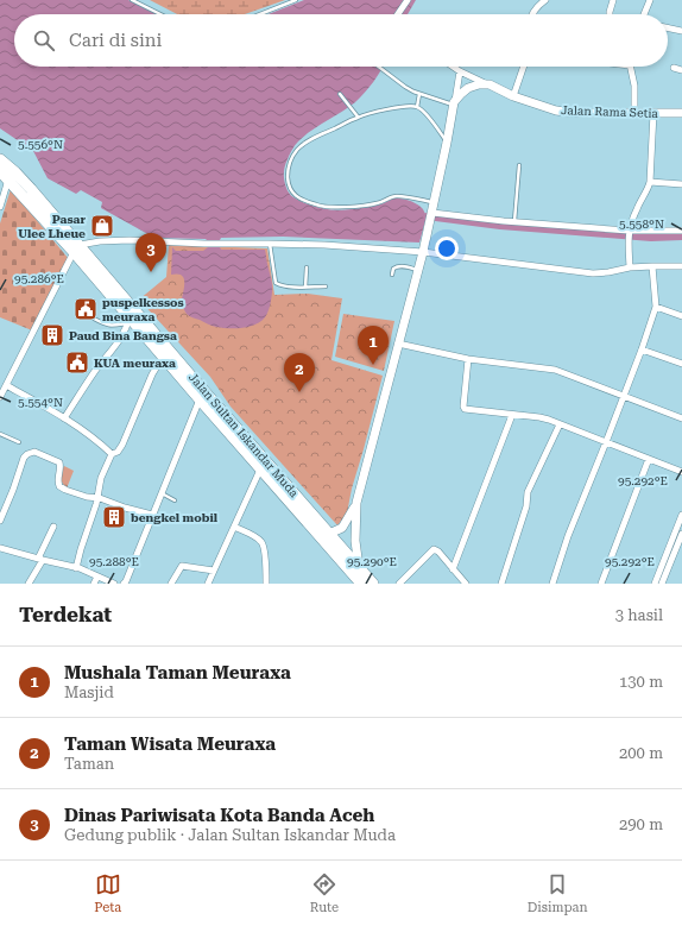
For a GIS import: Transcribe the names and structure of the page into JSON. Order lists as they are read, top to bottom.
{
  "streets": {
    "highway": ["Jalan Sultan Iskandar Muda"],
    "street": ["Jalan Rama Setia"]
  },
  "places": {
    "shop": ["Pasar Ulee Lheue"],
    "public building": ["puspelkessos meuraxa", "KUA meuraxa"],
    "building": ["Paud Bina Bangsa", "bengkel mobil"]
  },
  "page": {
    "search": "Cari di sini",
    "pins": ["3", "1", "2"],
    "heading": ["Terdekat", "3 hasil"],
    "list": [
      {
        "mark": "1",
        "name": "Mushala Taman Meuraxa",
        "note": "Masjid",
        "value": "130 m"
      },
      {
        "mark": "2",
        "name": "Taman Wisata Meuraxa",
        "note": "Taman",
        "value": "200 m"
      },
      {
        "mark": "3",
        "name": "Dinas Pariwisata Kota Banda Aceh",
        "note": "Gedung publik · Jalan Sultan Iskandar Muda",
        "value": "290 m"
      }
    ],
    "nav": ["Peta", "Rute", "Disimpan"]
  },
  "coordinates": [
    "5.556°N",
    "5.558°N",
    "95.286°E",
    "5.554°N",
    "95.292°E",
    "95.288°E",
    "95.290°E"
  ]
}
